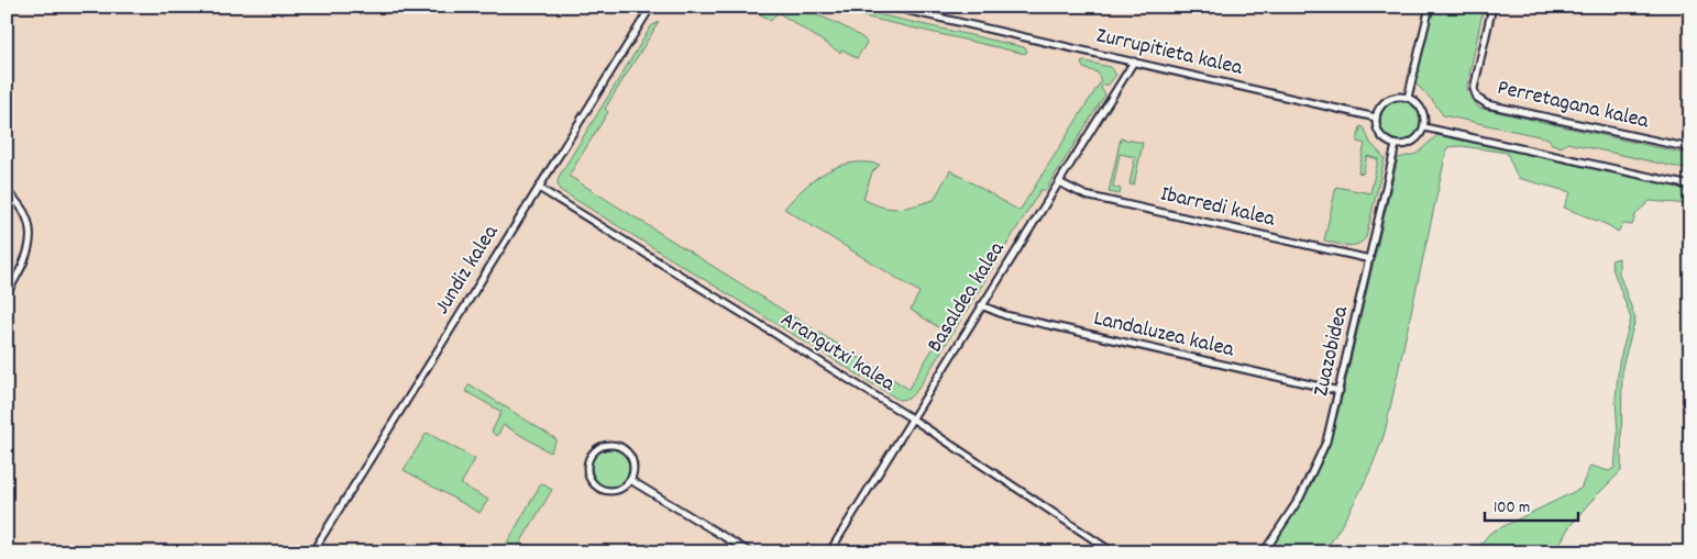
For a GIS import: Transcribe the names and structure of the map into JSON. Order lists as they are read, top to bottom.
{
  "streets": {
    "street": [
      "Zurrupitieta kalea",
      "Perretagana kalea",
      "Ibarredi kalea",
      "Jundiz kalea",
      "Basaldea kalea",
      "Landaluzea kalea",
      "Zuazobidea",
      "Arangutxi kalea"
    ]
  },
  "crossings": [
    ["Zurrupitieta kalea", "Basaldea kalea"],
    ["Zurrupitieta kalea", "Zuazobidea"],
    ["Ibarredi kalea", "Basaldea kalea"],
    ["Ibarredi kalea", "Zuazobidea"],
    ["Jundiz kalea", "Arangutxi kalea"],
    ["Basaldea kalea", "Landaluzea kalea"],
    ["Basaldea kalea", "Arangutxi kalea"],
    ["Landaluzea kalea", "Zuazobidea"]
  ],
  "scale_bar": "100 m"
}
